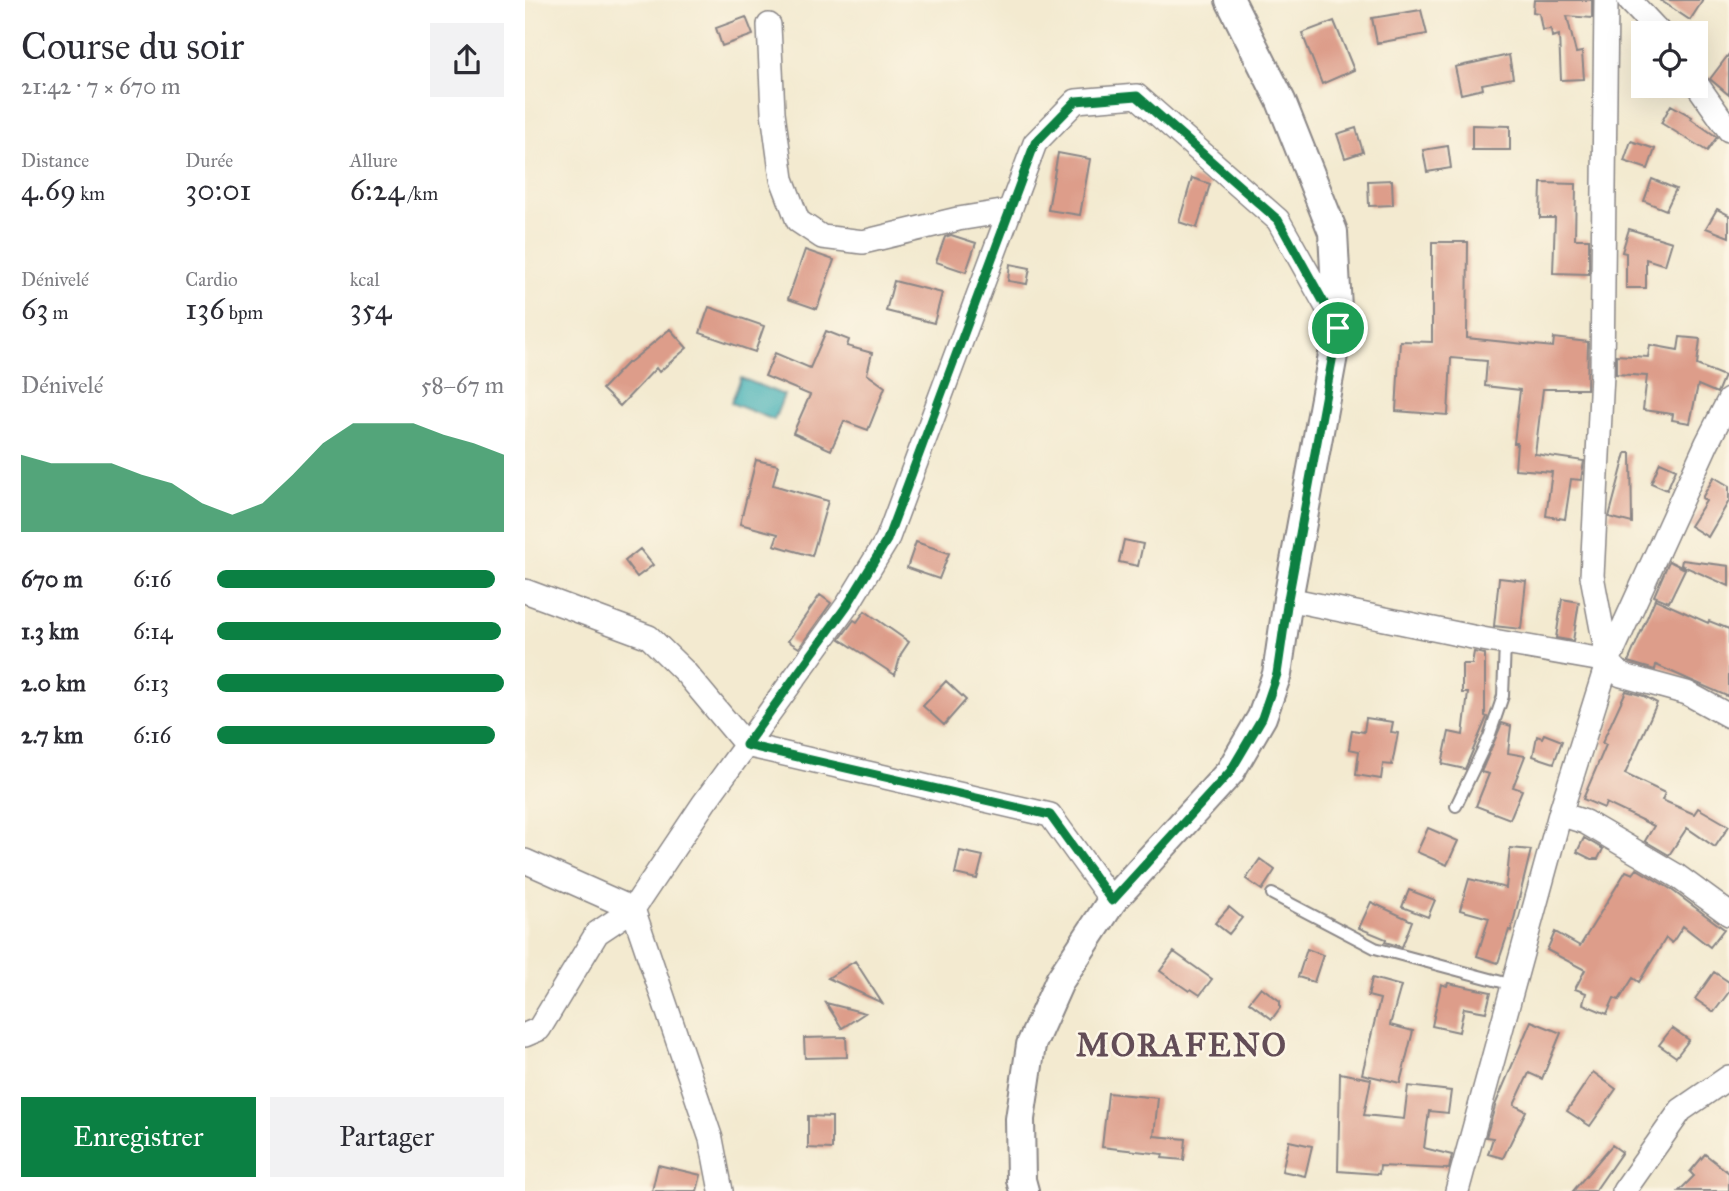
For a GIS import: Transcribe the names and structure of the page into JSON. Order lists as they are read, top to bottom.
{
  "districts": ["MORAFENO"],
  "page": {
    "heading": ["Course du soir", "21:42 · 7 × 670 m"],
    "stats": [
      ["Distance", "4.69 km"],
      ["Durée", "30:01"],
      ["Allure", "6:24 /km"],
      ["Dénivelé", "63 m"],
      ["Cardio", "136 bpm"],
      ["kcal", "354"]
    ],
    "chart": ["Dénivelé", "58–67 m"],
    "list": [
      {
        "name": "670 m",
        "note": "6:16"
      },
      {
        "name": "1.3 km",
        "note": "6:14"
      },
      {
        "name": "2.0 km",
        "note": "6:13"
      },
      {
        "name": "2.7 km",
        "note": "6:16"
      }
    ],
    "buttons": ["Enregistrer", "Partager"]
  }
}
